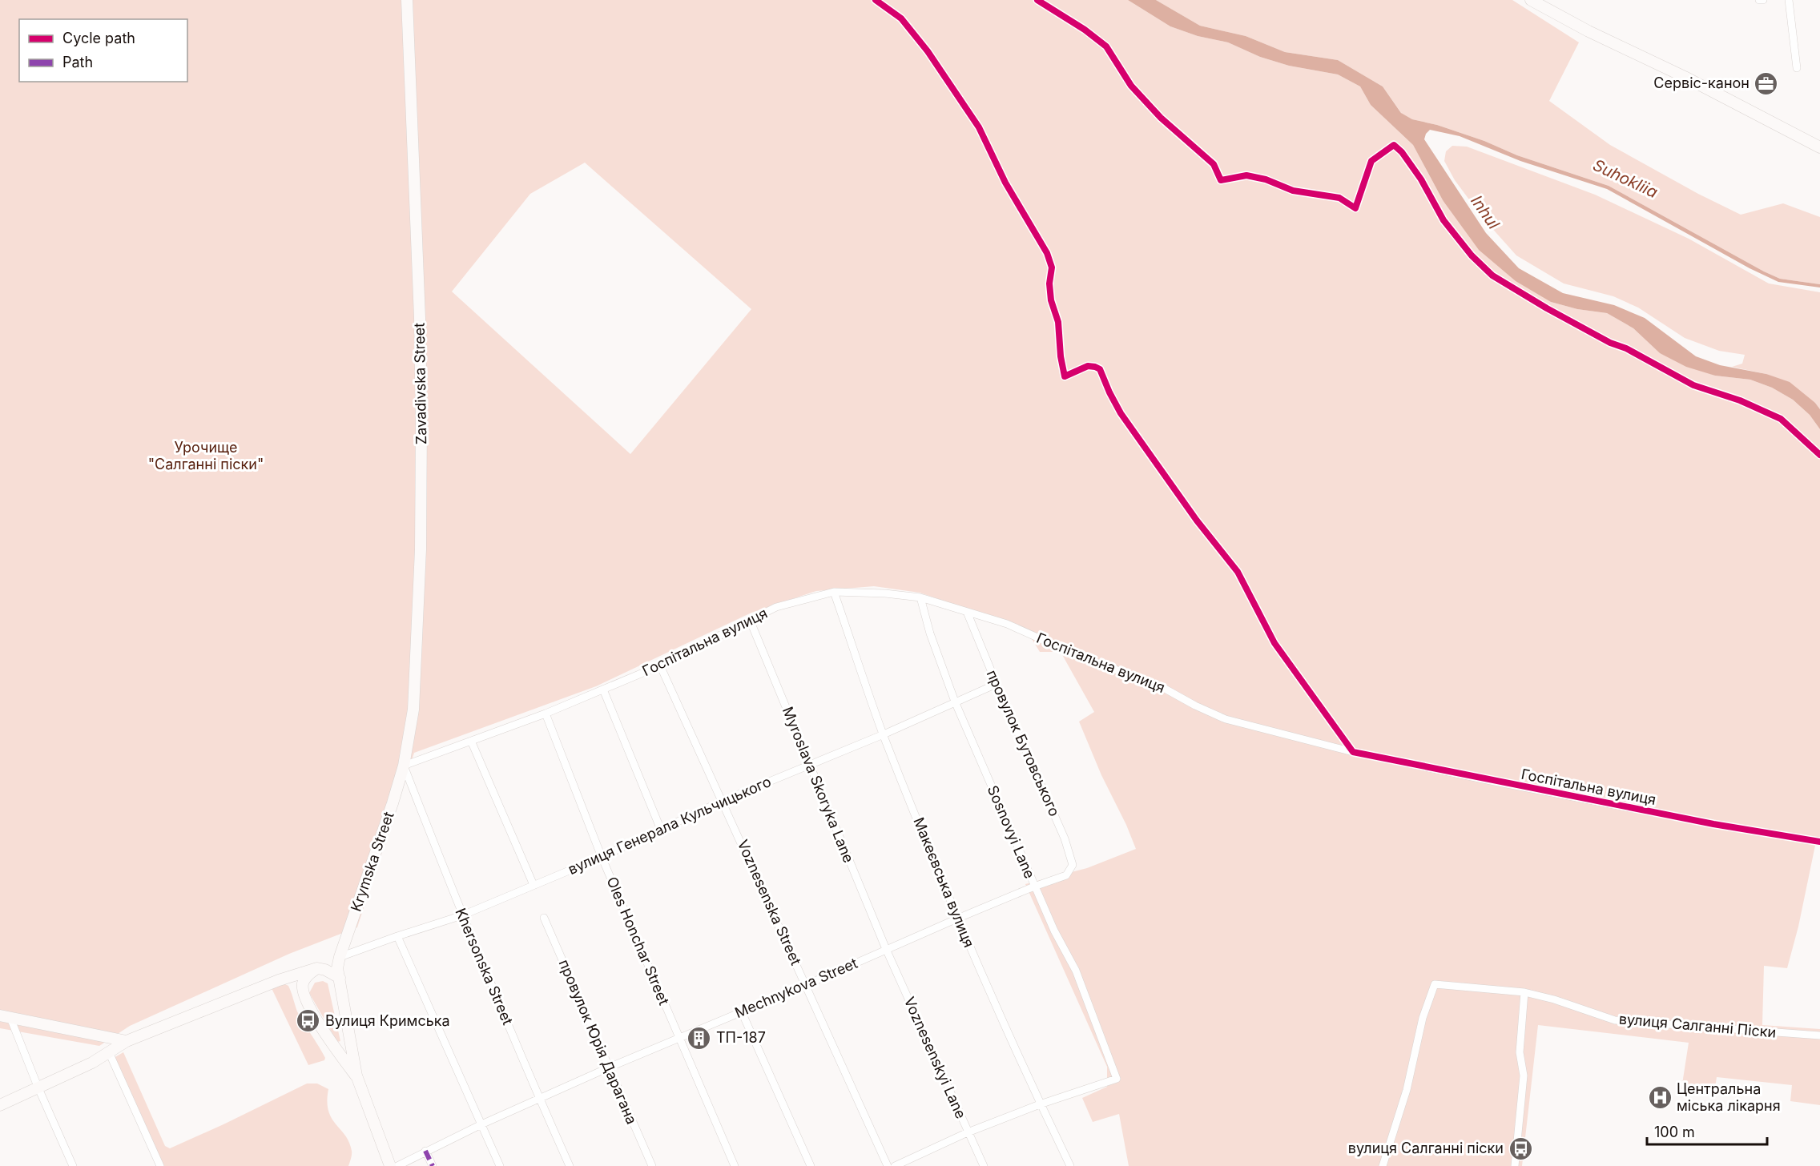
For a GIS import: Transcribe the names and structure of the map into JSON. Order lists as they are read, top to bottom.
{
  "streets": {
    "street": [
      "Zavadivska Street",
      "Госпітальна вулиця",
      "провулок Бутовського",
      "Myroslava Skoryka Lane",
      "вулиця Генерала Кульчицького",
      "Sosnovyi Lane",
      "Krymska Street",
      "Макеєвська вулиця",
      "Voznesenska Street",
      "Oles Honchar Street",
      "Khersonska Street",
      "Mechnykova Street",
      "вулиця Салганні Піски",
      "провулок Юрія Дарагана",
      "Voznesenskyi Lane"
    ]
  },
  "crossings": [
    ["Zavadivska Street", "Госпітальна вулиця"],
    ["Zavadivska Street", "Krymska Street"],
    ["Zavadivska Street", "Khersonska Street"],
    ["Госпітальна вулиця", "провулок Бутовського"],
    ["Госпітальна вулиця", "Myroslava Skoryka Lane"],
    ["Госпітальна вулиця", "Sosnovyi Lane"],
    ["Госпітальна вулиця", "Krymska Street"],
    ["Госпітальна вулиця", "Макеєвська вулиця"],
    ["Госпітальна вулиця", "Voznesenska Street"],
    ["Госпітальна вулиця", "Oles Honchar Street"],
    ["Госпітальна вулиця", "Khersonska Street"],
    ["провулок Бутовського", "вулиця Генерала Кульчицького"],
    ["провулок Бутовського", "Mechnykova Street"],
    ["Myroslava Skoryka Lane", "вулиця Генерала Кульчицького"],
    ["Myroslava Skoryka Lane", "Mechnykova Street"],
    ["Myroslava Skoryka Lane", "Voznesenskyi Lane"],
    ["вулиця Генерала Кульчицького", "Sosnovyi Lane"],
    ["вулиця Генерала Кульчицького", "Krymska Street"],
    ["вулиця Генерала Кульчицького", "Макеєвська вулиця"],
    ["вулиця Генерала Кульчицького", "Voznesenska Street"],
    ["вулиця Генерала Кульчицького", "Oles Honchar Street"],
    ["вулиця Генерала Кульчицького", "Khersonska Street"],
    ["Sosnovyi Lane", "Макеєвська вулиця"],
    ["Sosnovyi Lane", "Mechnykova Street"],
    ["Krymska Street", "Khersonska Street"],
    ["Макеєвська вулиця", "Mechnykova Street"],
    ["Voznesenska Street", "Mechnykova Street"],
    ["Oles Honchar Street", "Mechnykova Street"],
    ["Khersonska Street", "Mechnykova Street"],
    ["Mechnykova Street", "провулок Юрія Дарагана"],
    ["Mechnykova Street", "Voznesenskyi Lane"]
  ],
  "water": ["Suhokliia", "Inhul"],
  "parks": ["Урочище \"Салганні піски\""],
  "places": {
    "office": ["Сервіс-канон"],
    "bus stop": ["Вулиця Кримська", "вулиця Салганні піски"],
    "building": ["ТП-187"],
    "hospital": ["Центральна міська лікарня"]
  },
  "legend": ["Cycle path", "Path"],
  "scale_bar": "100 m"
}
